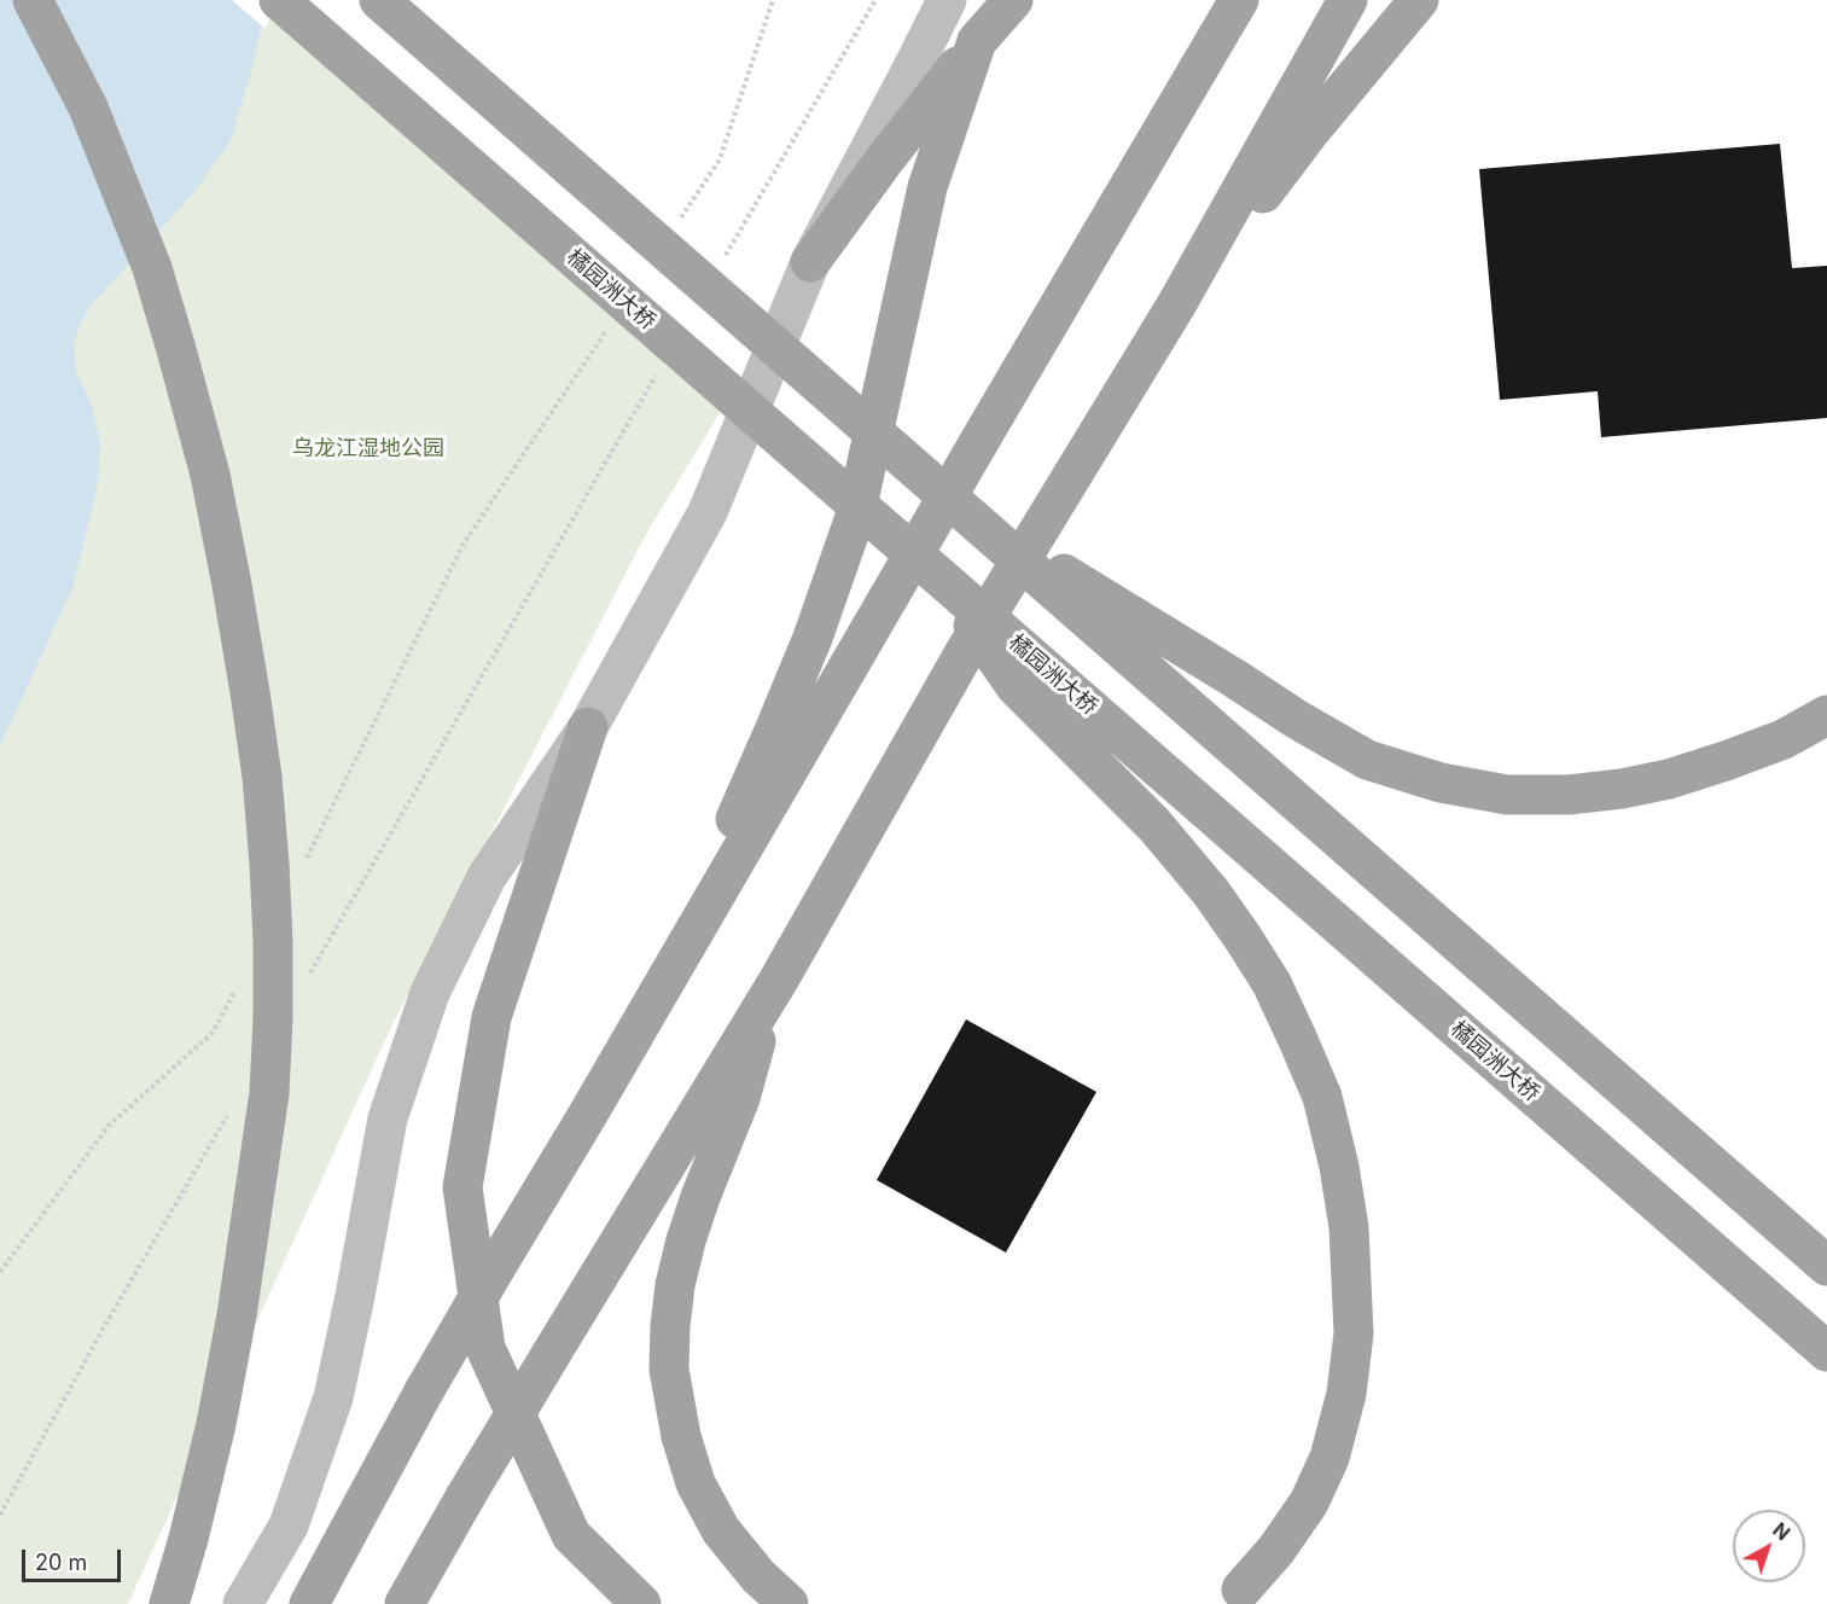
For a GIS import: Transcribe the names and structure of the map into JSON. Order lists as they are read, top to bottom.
{
  "streets": {
    "highway": ["橘园洲大桥"]
  },
  "parks": ["乌龙江湿地公园"],
  "scale_bar": "20 m",
  "north": "top right"
}
